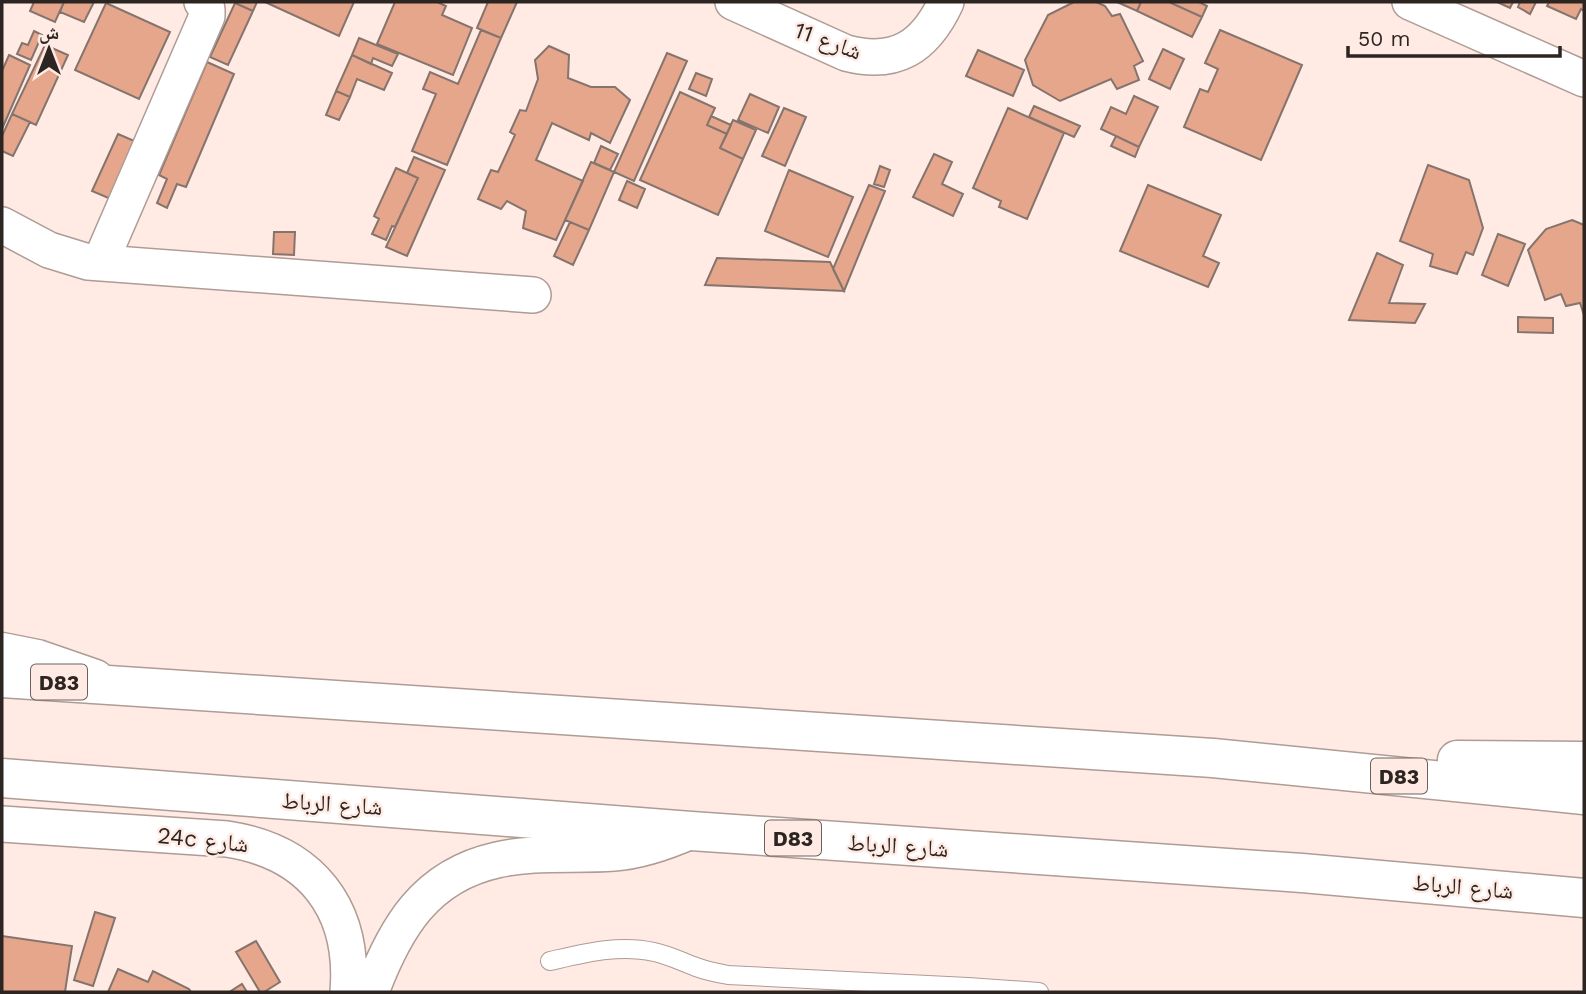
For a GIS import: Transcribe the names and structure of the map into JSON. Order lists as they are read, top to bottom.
{
  "streets": {
    "main road": ["D83", "شارع الرباط"],
    "street": ["شارع 11", "24c شارع"]
  },
  "scale_bar": "50 m",
  "north": "top"
}
